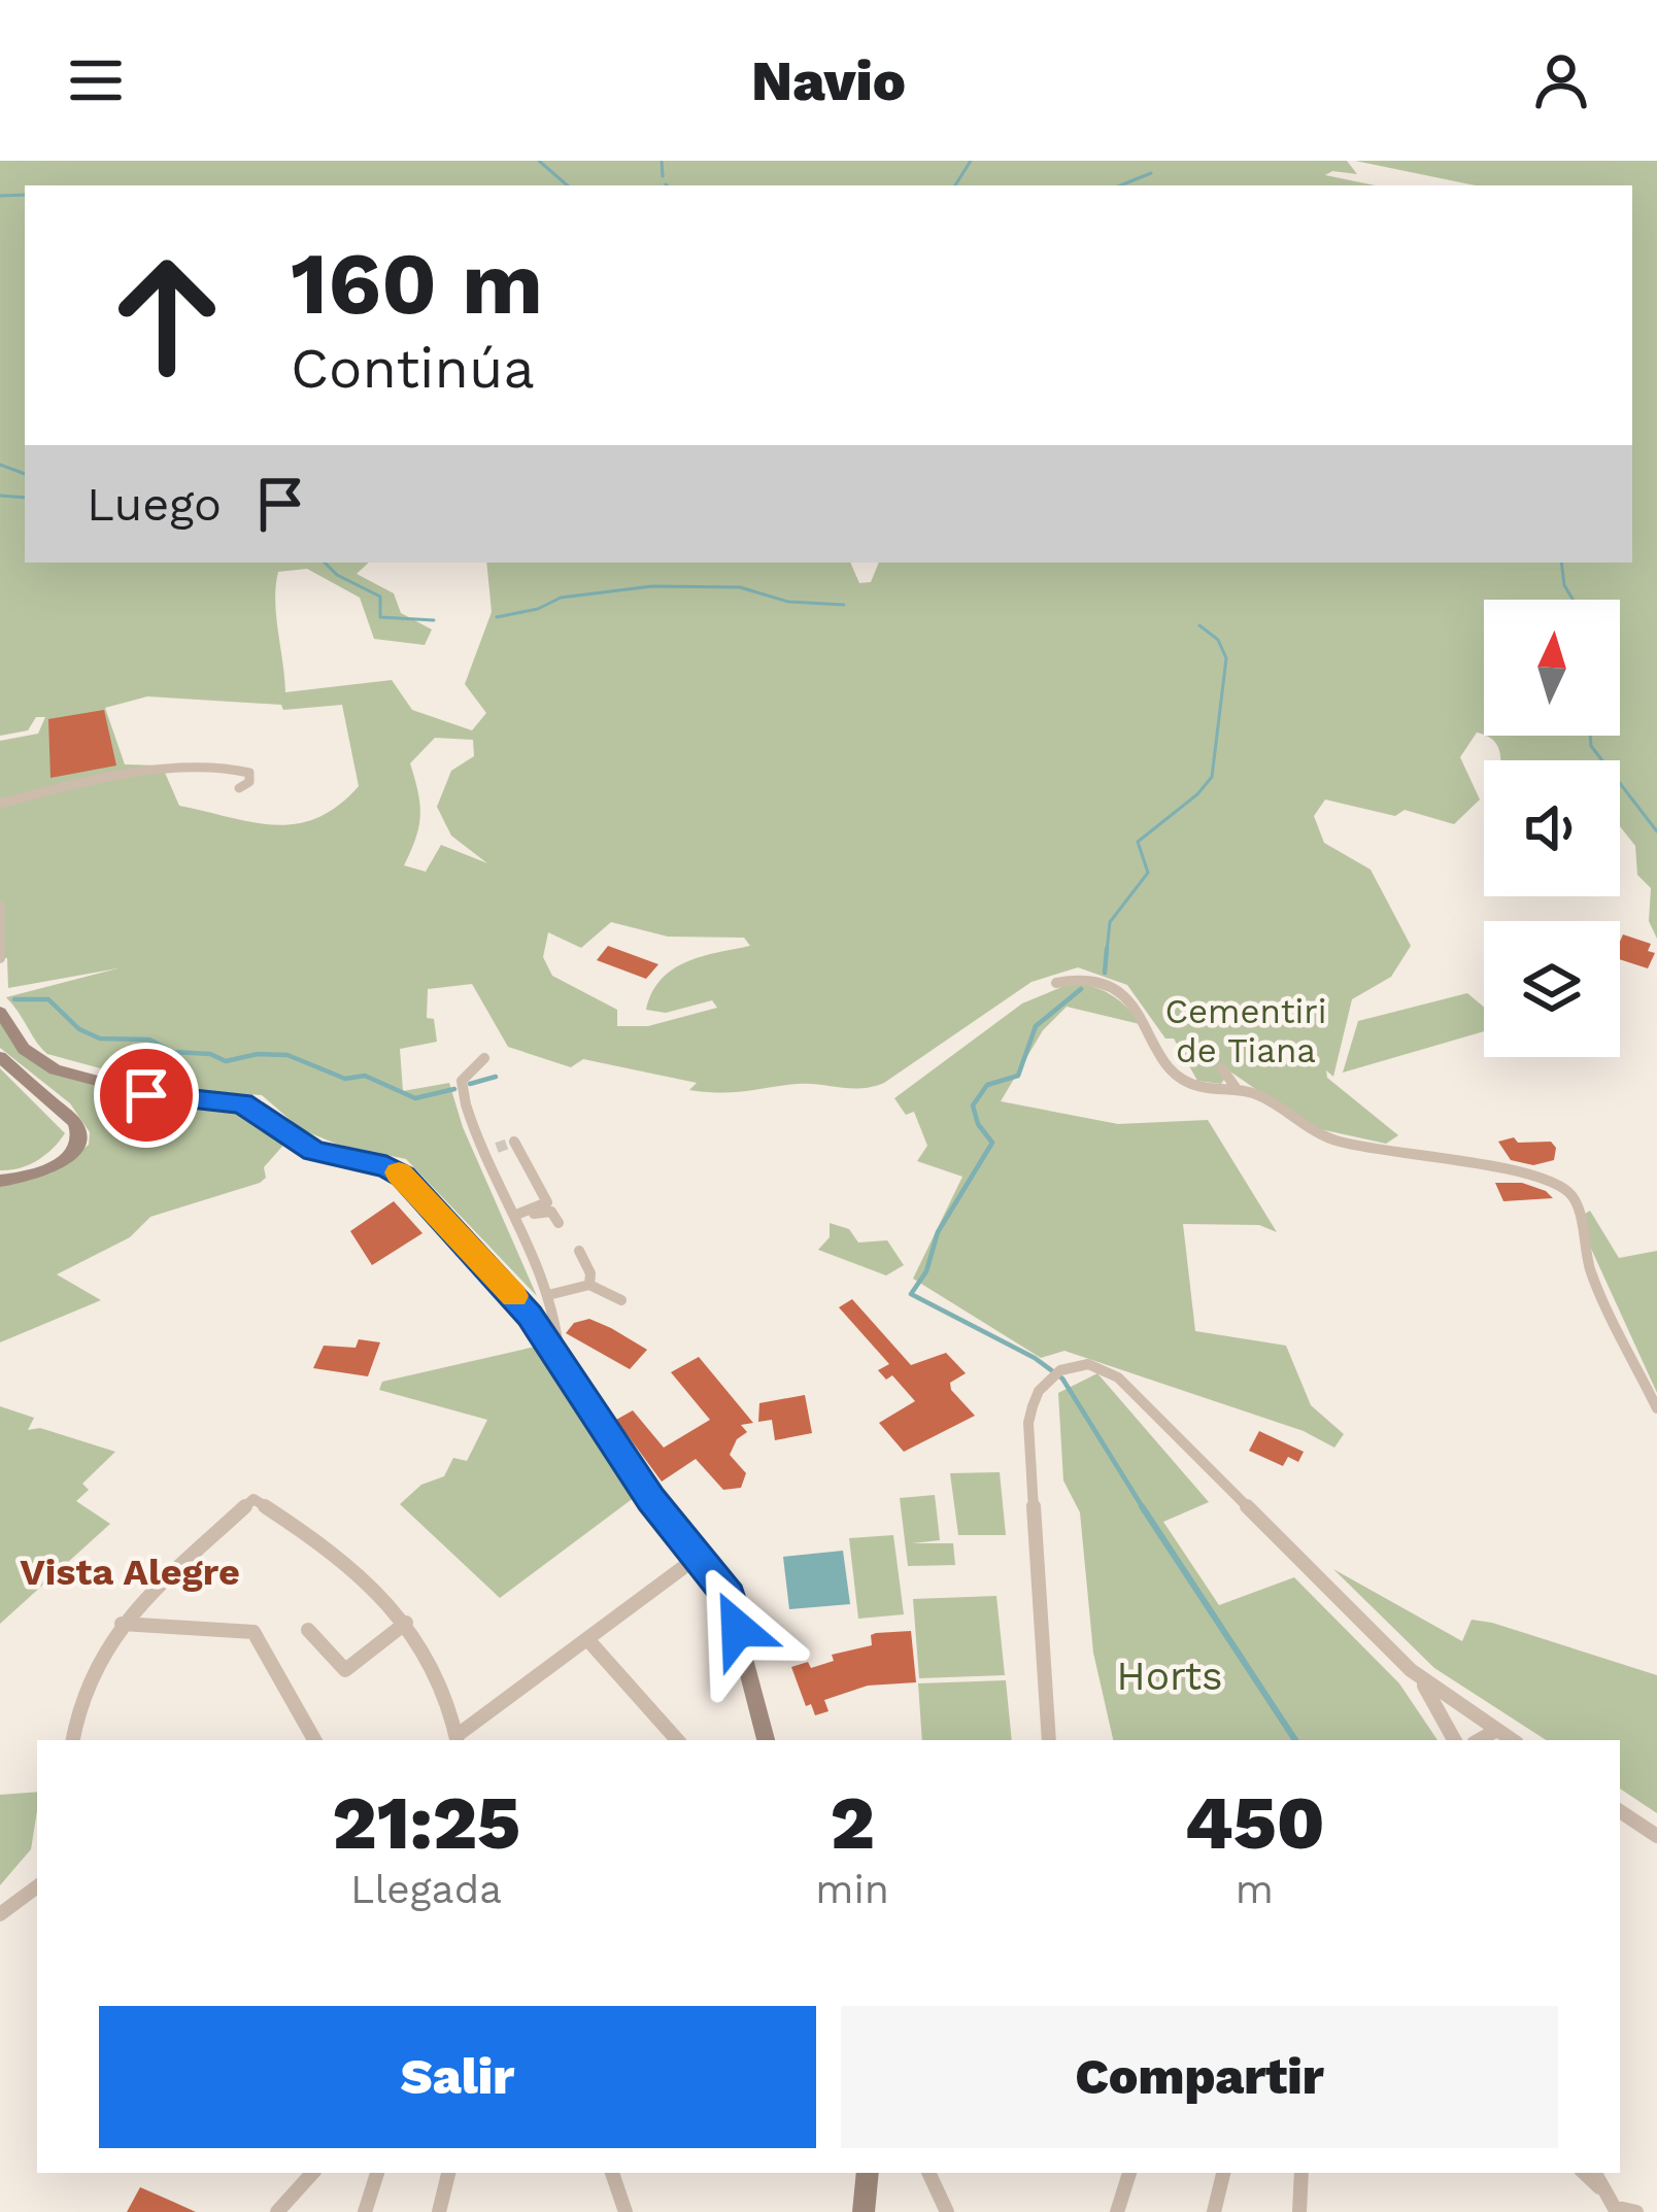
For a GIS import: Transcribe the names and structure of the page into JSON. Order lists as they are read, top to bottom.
{
  "districts": ["Vista Alegre"],
  "parks": ["Cementiri de Tiana", "Horts"],
  "north": "top",
  "page": {
    "header": "Navio",
    "turn": ["160 m", "Continúa"],
    "then": "Luego",
    "eta": [
      "21:25",
      "Llegada",
      "2",
      "min",
      "450",
      "m"
    ],
    "buttons": ["Salir", "Compartir"]
  }
}
